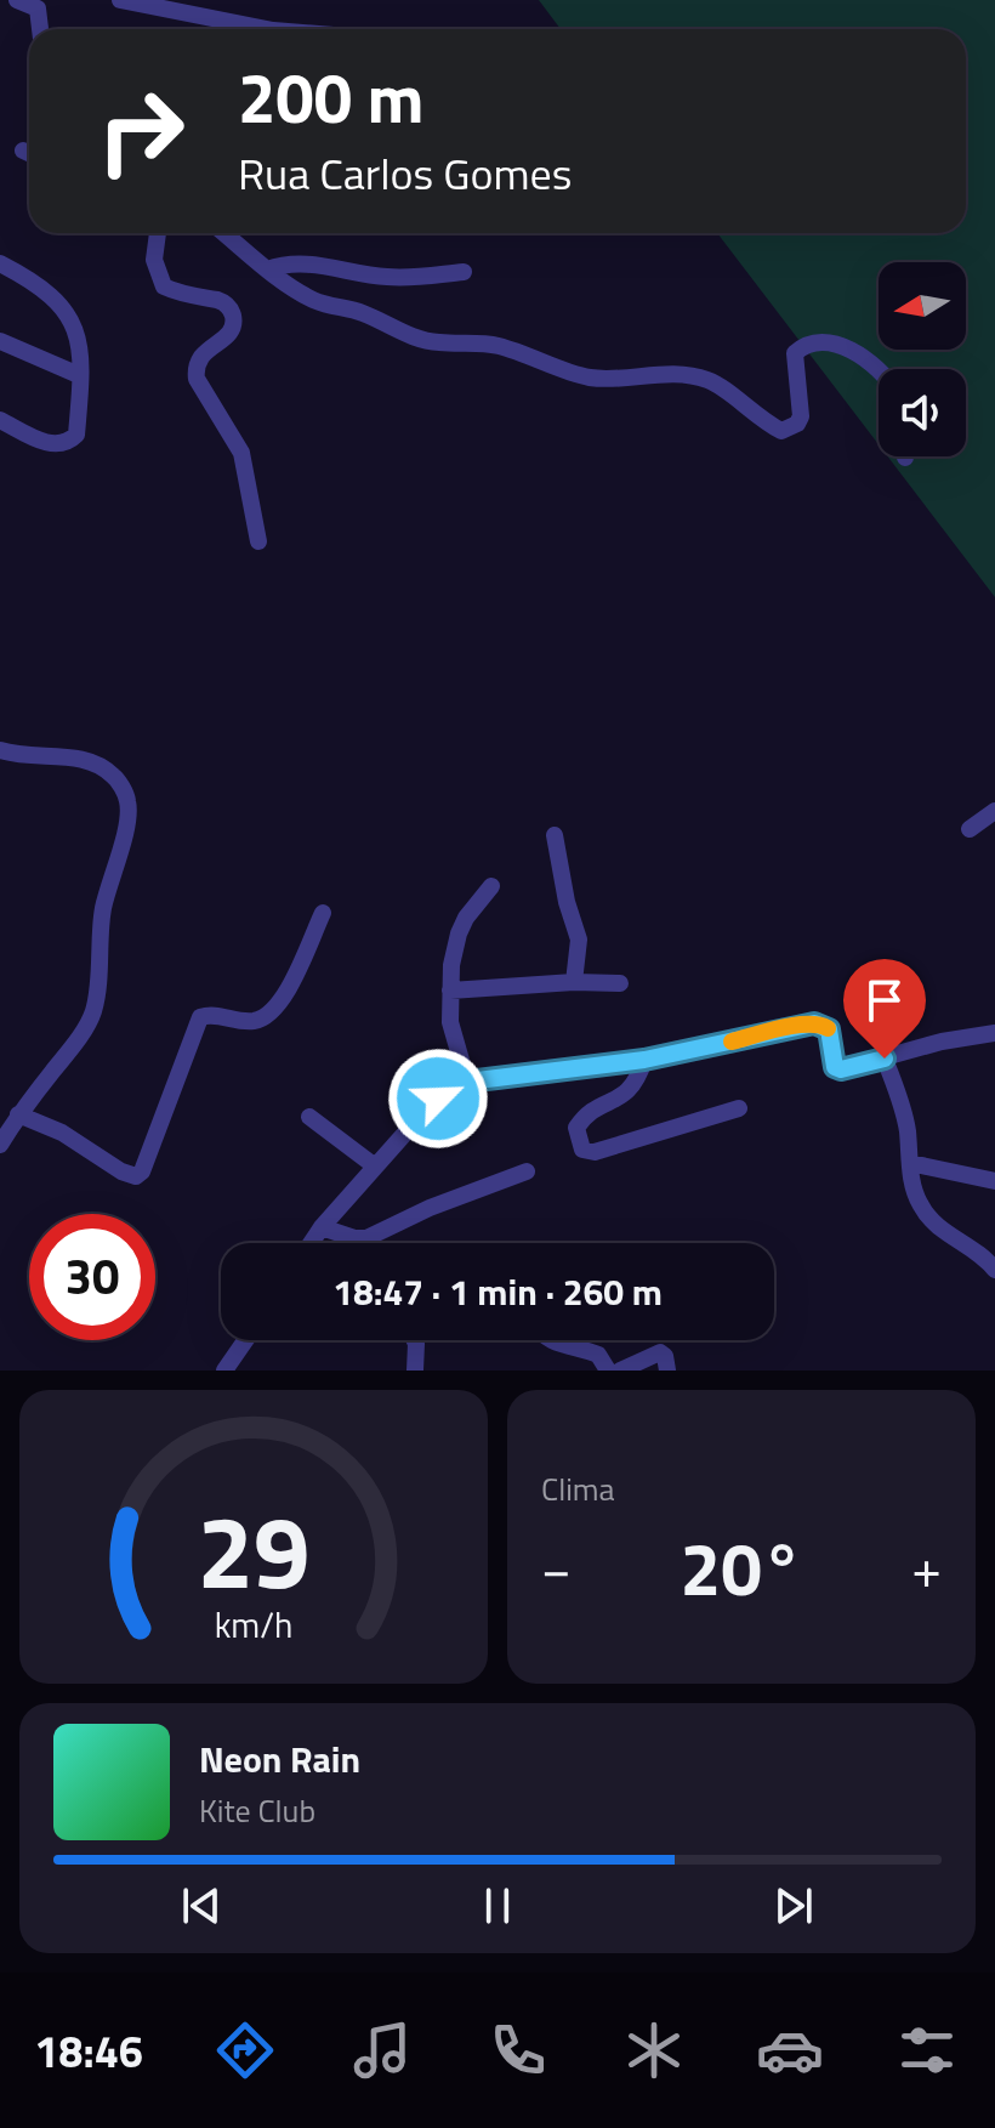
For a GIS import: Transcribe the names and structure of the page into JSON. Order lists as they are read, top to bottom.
{
  "north": "left",
  "page": {
    "turn": ["200 m", "Rua Carlos Gomes"],
    "limit": "30",
    "trip": "18:47 · 1 min · 260 m",
    "tile": "Clima",
    "heat": ["−", "20°", "+"],
    "song": ["Neon Rain", "Kite Club"],
    "tabs": "18:46",
    "gauge": ["29", "km/h"]
  }
}
